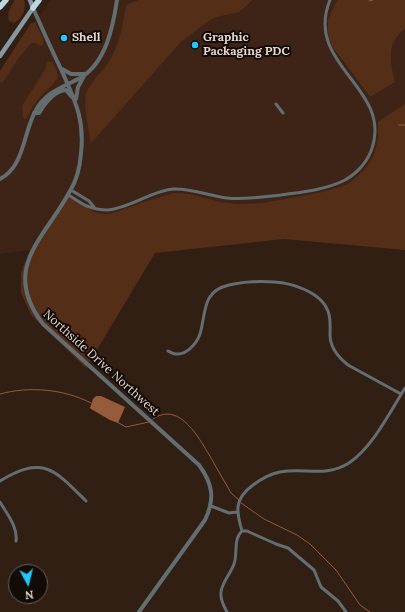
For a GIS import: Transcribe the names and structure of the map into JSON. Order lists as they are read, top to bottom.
{
  "streets": {
    "main road": ["Northside Drive Northwest"]
  },
  "places": ["Shell", "Graphic Packaging PDC"],
  "north": "bottom"
}
